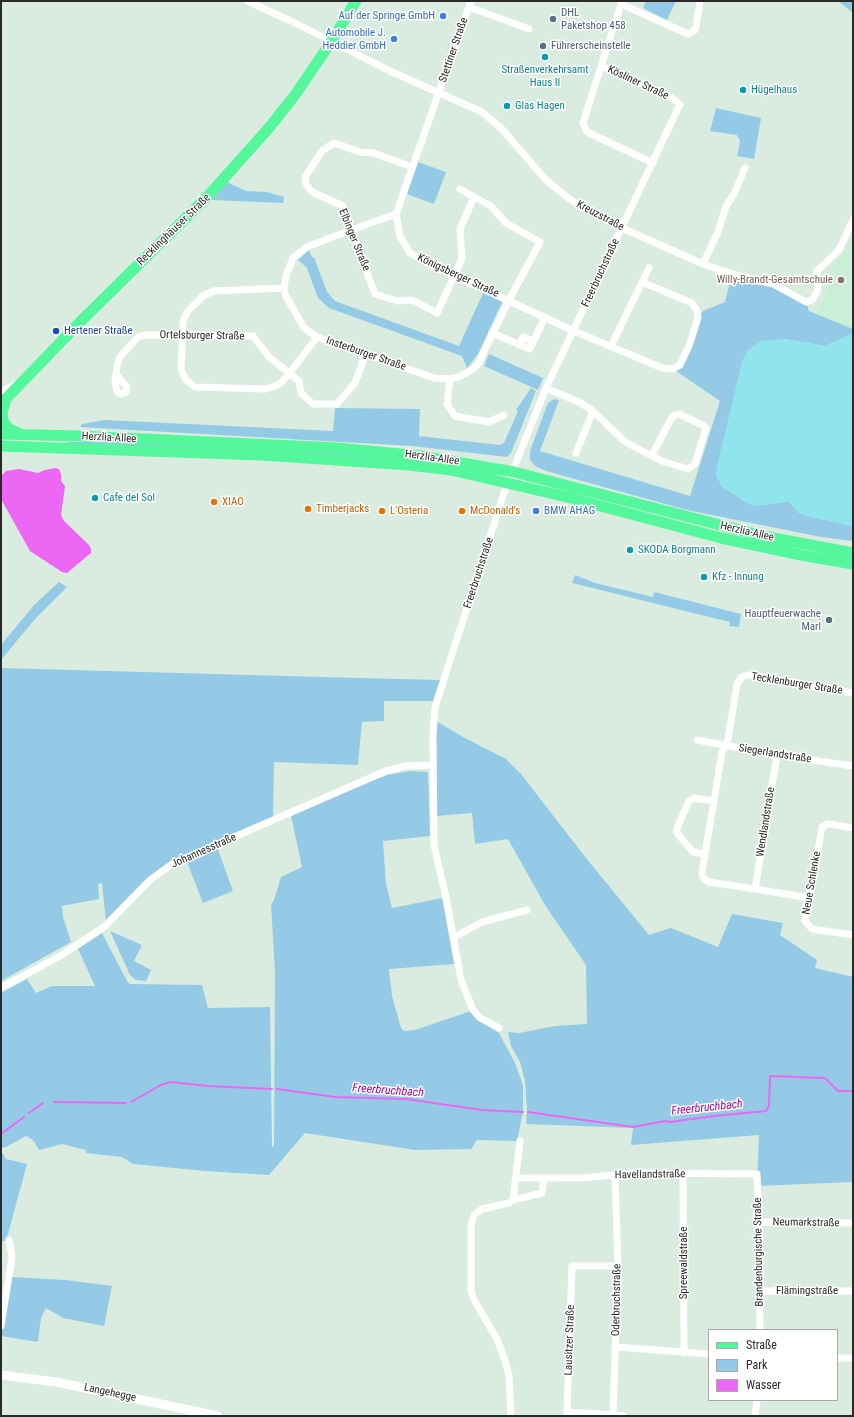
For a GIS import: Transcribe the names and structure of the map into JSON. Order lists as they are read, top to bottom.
{
  "streets": {
    "main road": ["Recklinghäuser Straße", "Herzlia-Allee"],
    "street": [
      "Stettiner Straße",
      "Kösliner Straße",
      "Kreuzstraße",
      "Elbinger Straße",
      "Freerbruchstraße",
      "Königsberger Straße",
      "Ortelsburger Straße",
      "Insterburger Straße",
      "Tecklenburger Straße",
      "Siegerlandstraße",
      "Wendlandstraße",
      "Johannesstraße",
      "Neue Schlenke",
      "Havellandstraße",
      "Neumarkstraße",
      "Brandenburgische Straße",
      "Spreewaldstraße",
      "Flämingstraße",
      "Oderbruchstraße",
      "Lausitzer Straße",
      "Langehegge"
    ]
  },
  "crossings": [
    ["Stettiner Straße", "Kreuzstraße"],
    ["Stettiner Straße", "Königsberger Straße"],
    ["Kösliner Straße", "Freerbruchstraße"],
    ["Kreuzstraße", "Recklinghäuser Straße"],
    ["Kreuzstraße", "Freerbruchstraße"],
    ["Kreuzstraße", "Königsberger Straße"],
    ["Elbinger Straße", "Königsberger Straße"],
    ["Freerbruchstraße", "Königsberger Straße"],
    ["Freerbruchstraße", "Herzlia-Allee"],
    ["Freerbruchstraße", "Johannesstraße"],
    ["Königsberger Straße", "Insterburger Straße"],
    ["Ortelsburger Straße", "Insterburger Straße"],
    ["Tecklenburger Straße", "Siegerlandstraße"],
    ["Siegerlandstraße", "Wendlandstraße"],
    ["Havellandstraße", "Brandenburgische Straße"],
    ["Havellandstraße", "Spreewaldstraße"],
    ["Havellandstraße", "Oderbruchstraße"],
    ["Neumarkstraße", "Brandenburgische Straße"],
    ["Brandenburgische Straße", "Flämingstraße"],
    ["Oderbruchstraße", "Lausitzer Straße"]
  ],
  "water": ["Freerbruchbach"],
  "places": [
    "Auf der Springe GmbH",
    "DHL Paketshop 458",
    "Automobile J. Heddier GmbH",
    "Führerscheinstelle",
    "Straßenverkehrsamt Haus II",
    "Hügelhaus",
    "Glas Hagen",
    "Willy-Brandt-Gesamtschule",
    "Hertener Straße",
    "Cafe del Sol",
    "XIAO",
    "Timberjacks",
    "L'Osteria",
    "McDonald's",
    "BMW AHAG",
    "SKODA Borgmann",
    "Kfz - Innung",
    "Hauptfeuerwache Marl"
  ],
  "legend": ["Straße", "Park", "Wasser"]
}
